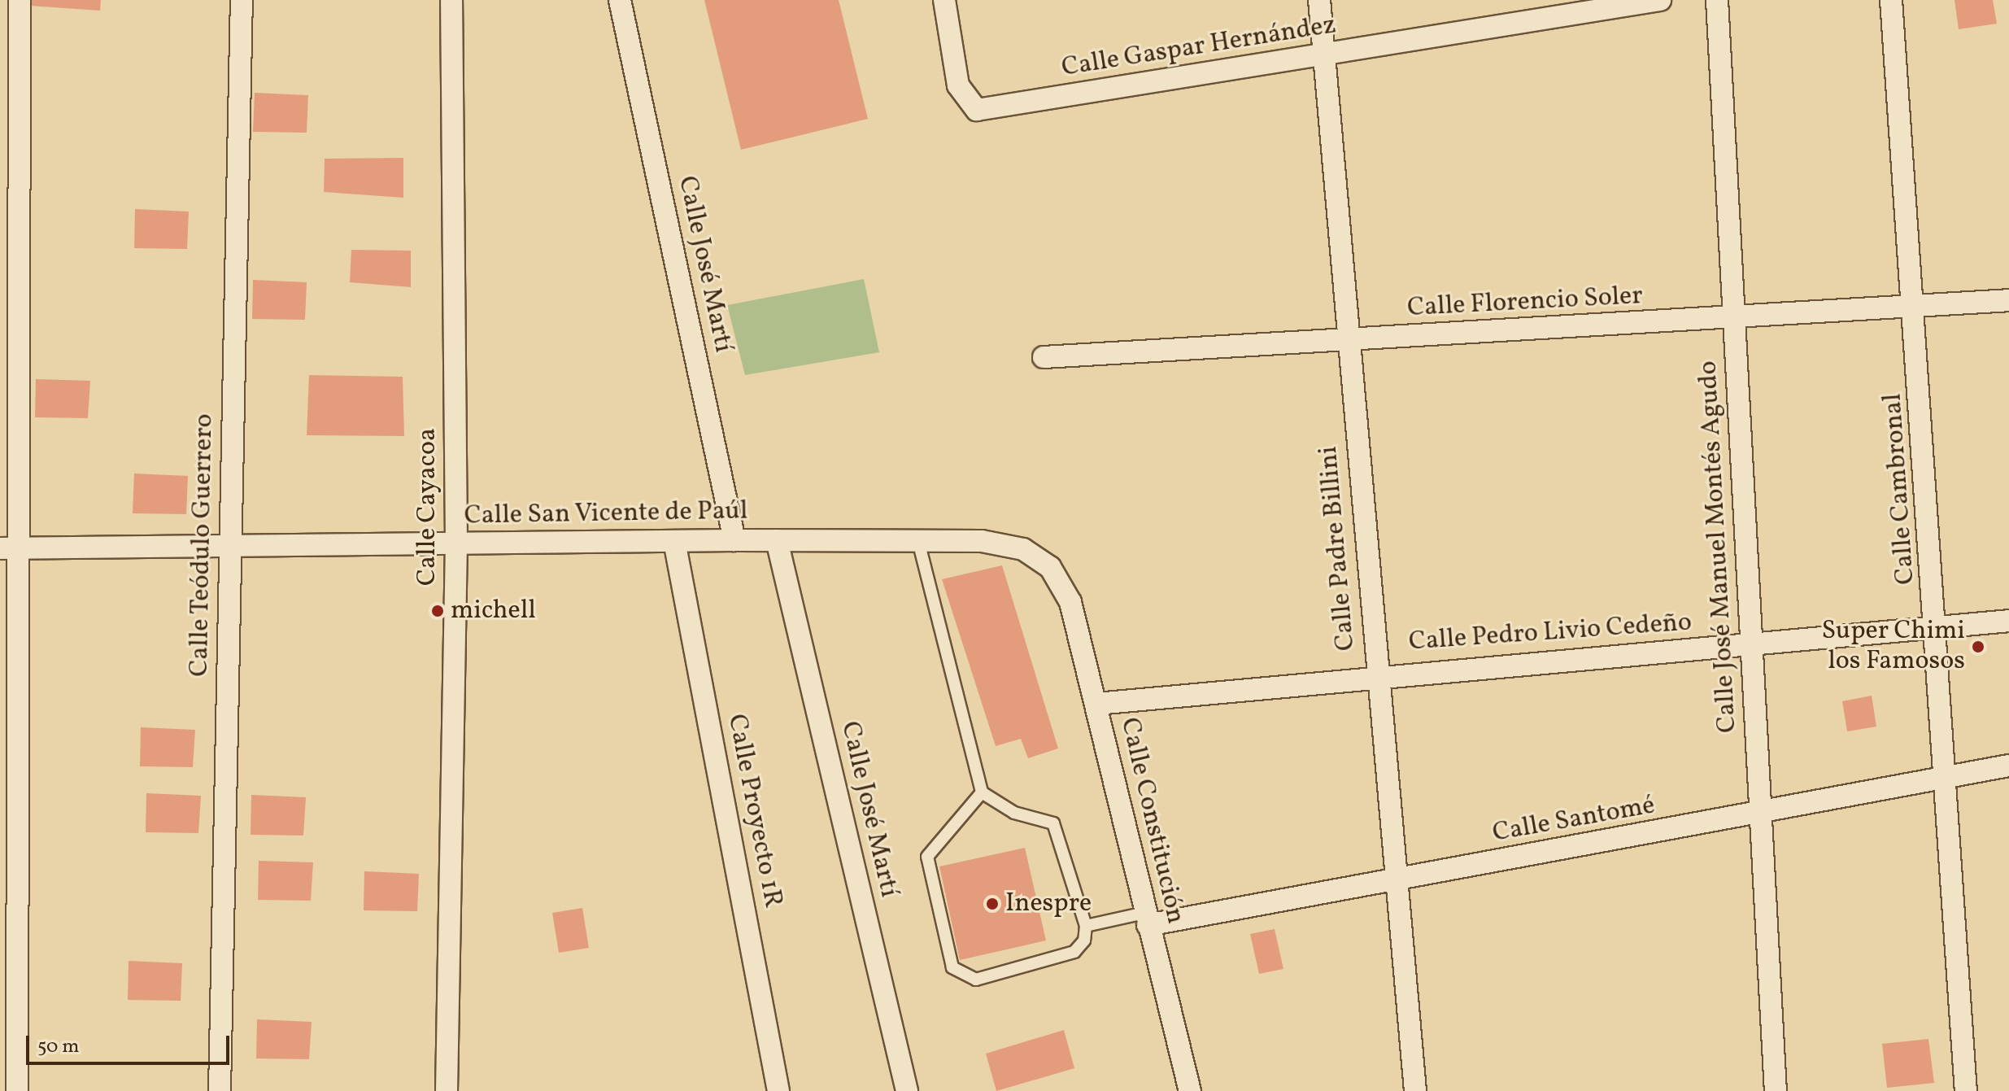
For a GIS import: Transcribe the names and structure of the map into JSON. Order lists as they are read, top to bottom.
{
  "streets": {
    "street": [
      "Calle Gaspar Hernández",
      "Calle José Martí",
      "Calle Florencio Soler",
      "Calle Cambronal",
      "Calle Cayacoa",
      "Calle San Vicente de Paúl",
      "Calle Teódulo Guerrero",
      "Calle José Manuel Montés Agudo",
      "Calle Padre Billini",
      "Calle Pedro Livio Cedeño",
      "Calle Proyecto 1R",
      "Calle Santomé",
      "Calle Constitución"
    ]
  },
  "crossings": [
    ["Calle Gaspar Hernández", "Calle Padre Billini"],
    ["Calle José Martí", "Calle San Vicente de Paúl"],
    ["Calle Florencio Soler", "Calle Cambronal"],
    ["Calle Florencio Soler", "Calle José Manuel Montés Agudo"],
    ["Calle Florencio Soler", "Calle Padre Billini"],
    ["Calle Cambronal", "Calle Pedro Livio Cedeño"],
    ["Calle Cambronal", "Calle Santomé"],
    ["Calle Cayacoa", "Calle San Vicente de Paúl"],
    ["Calle San Vicente de Paúl", "Calle Teódulo Guerrero"],
    ["Calle San Vicente de Paúl", "Calle Proyecto 1R"],
    ["Calle San Vicente de Paúl", "Calle Constitución"],
    ["Calle José Manuel Montés Agudo", "Calle Pedro Livio Cedeño"],
    ["Calle José Manuel Montés Agudo", "Calle Santomé"],
    ["Calle Padre Billini", "Calle Pedro Livio Cedeño"],
    ["Calle Padre Billini", "Calle Santomé"],
    ["Calle Pedro Livio Cedeño", "Calle Constitución"],
    ["Calle Santomé", "Calle Constitución"]
  ],
  "places": ["michell", "Super Chimi los Famosos", "Inespre"],
  "scale_bar": "50 m"
}
